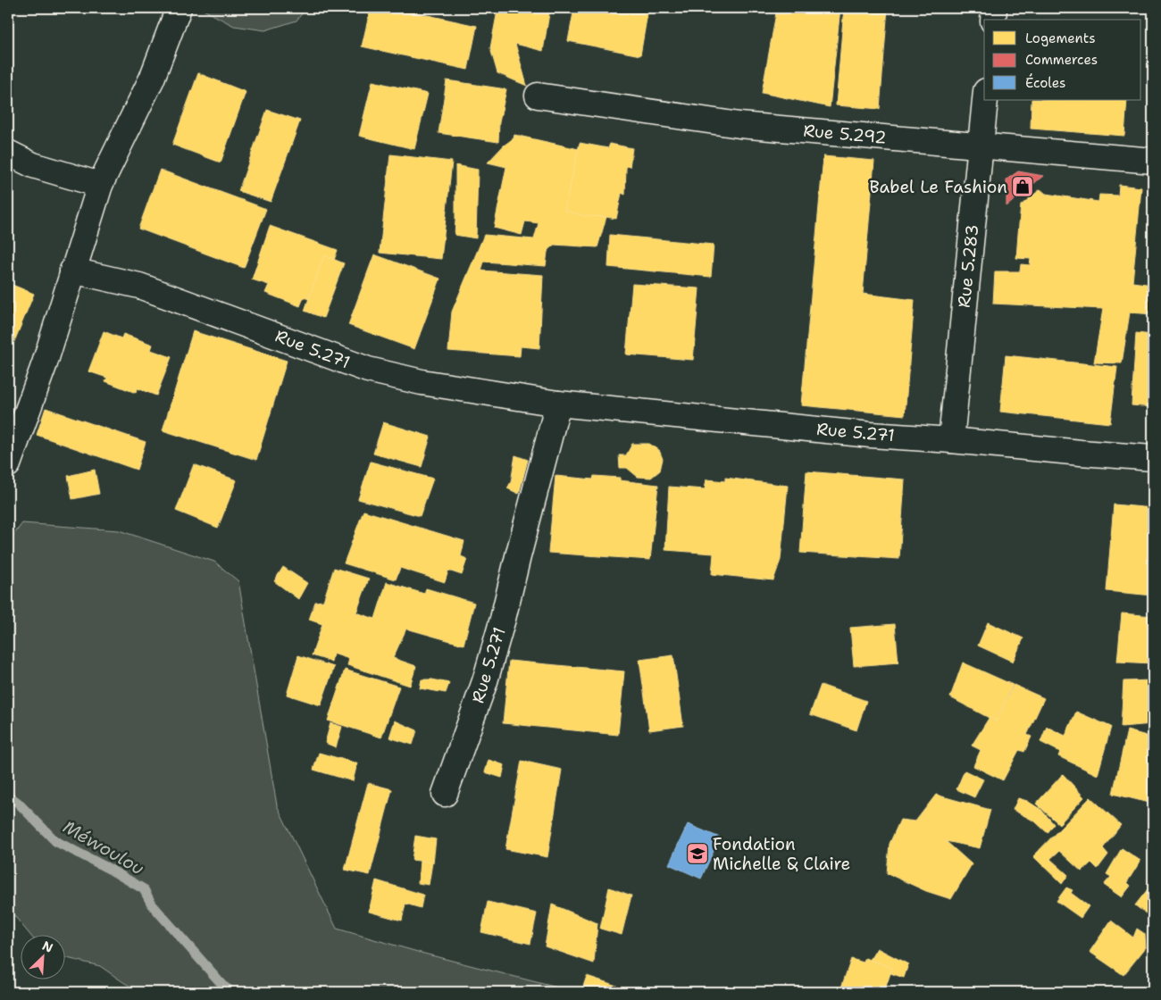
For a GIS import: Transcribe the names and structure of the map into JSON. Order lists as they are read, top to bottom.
{
  "streets": {
    "street": ["Rue 5.292", "Rue 5.283", "Rue 5.271"]
  },
  "crossings": [
    ["Rue 5.292", "Rue 5.283"],
    ["Rue 5.283", "Rue 5.271"]
  ],
  "water": ["Méwoulou"],
  "places": {
    "shop": ["Babel Le Fashion"],
    "school or university": ["Fondation Michelle & Claire"]
  },
  "legend": ["Logements", "Commerces", "Écoles"],
  "north": "top right"
}
